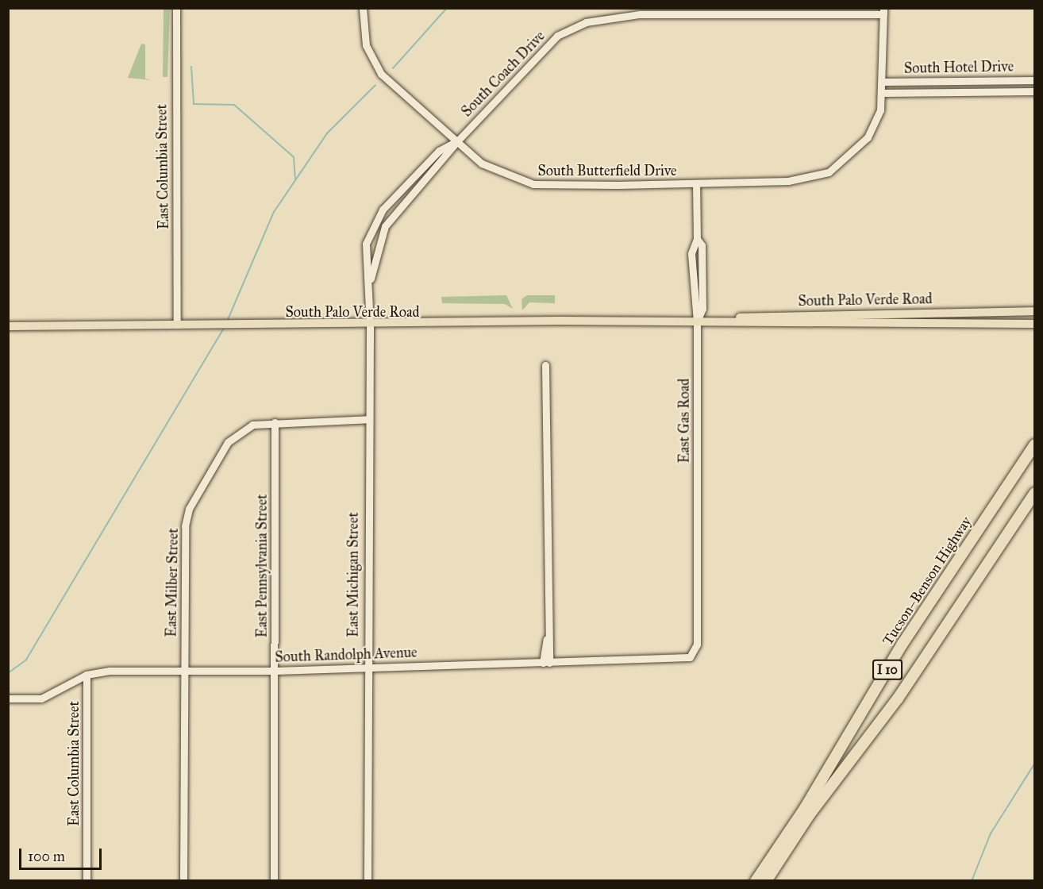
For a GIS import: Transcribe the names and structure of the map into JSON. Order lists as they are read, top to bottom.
{
  "streets": {
    "highway": ["Tucson–Benson Highway", "I 10"],
    "main road": ["South Palo Verde Road"],
    "street": [
      "South Hotel Drive",
      "South Coach Drive",
      "East Columbia Street",
      "South Butterfield Drive",
      "East Gas Road",
      "East Pennsylvania Street",
      "East Michigan Street",
      "East Milber Street",
      "South Randolph Avenue"
    ]
  },
  "crossings": [
    ["South Hotel Drive", "South Butterfield Drive"],
    ["South Coach Drive", "South Butterfield Drive"],
    ["South Coach Drive", "South Palo Verde Road"],
    ["South Coach Drive", "East Michigan Street"],
    ["East Columbia Street", "South Palo Verde Road"],
    ["East Columbia Street", "South Randolph Avenue"],
    ["South Butterfield Drive", "East Gas Road"],
    ["South Palo Verde Road", "East Gas Road"],
    ["South Palo Verde Road", "East Michigan Street"],
    ["East Gas Road", "South Randolph Avenue"],
    ["East Pennsylvania Street", "East Milber Street"],
    ["East Pennsylvania Street", "South Randolph Avenue"],
    ["East Michigan Street", "East Milber Street"],
    ["East Michigan Street", "South Randolph Avenue"],
    ["East Milber Street", "South Randolph Avenue"]
  ],
  "scale_bar": "100 m"
}
